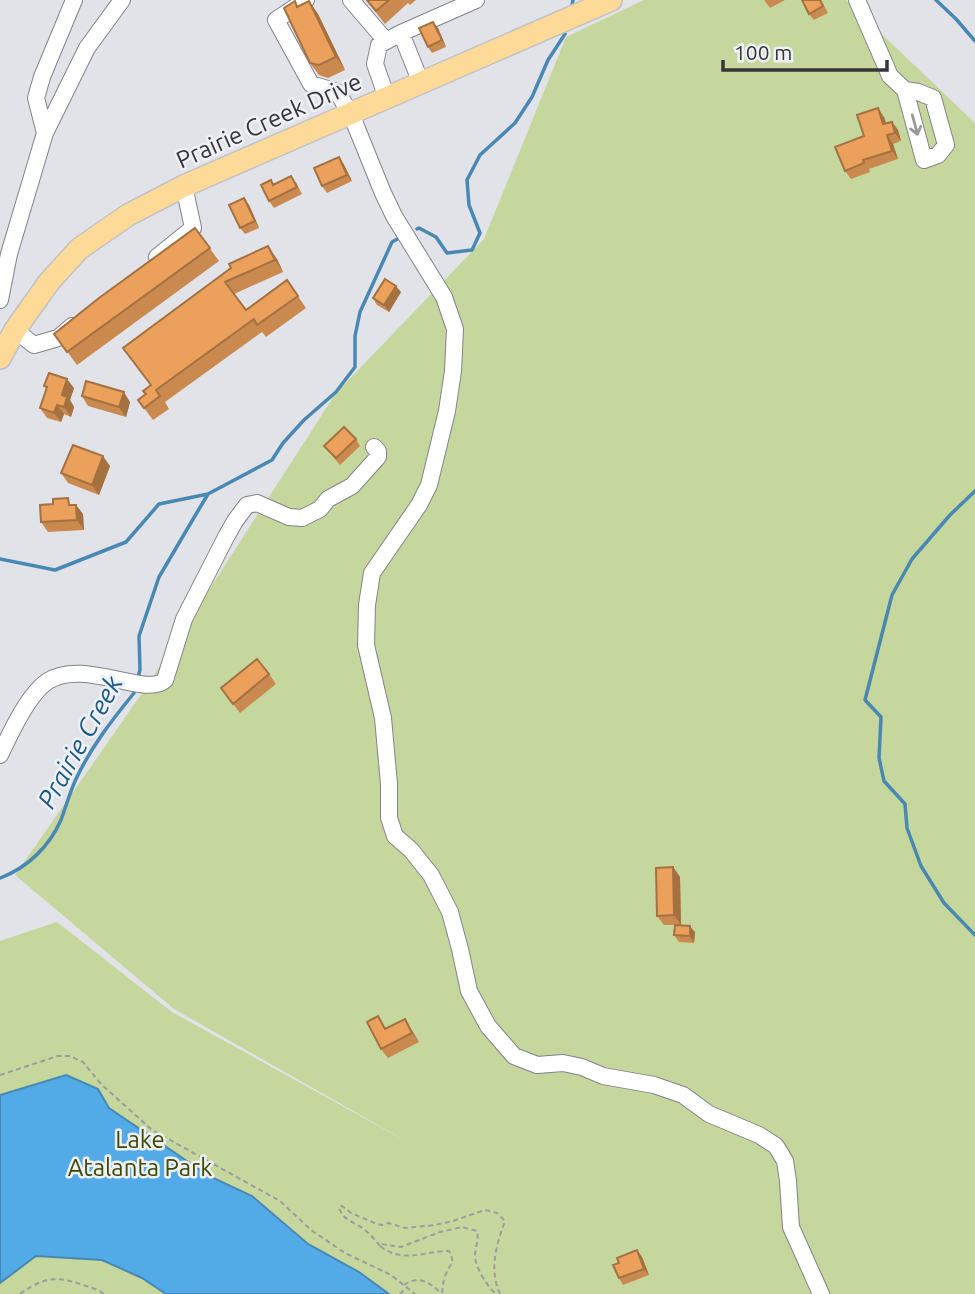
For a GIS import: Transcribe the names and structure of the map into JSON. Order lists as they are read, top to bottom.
{
  "streets": {
    "main road": ["Prairie Creek Drive"]
  },
  "water": ["Prairie Creek"],
  "parks": ["Lake Atalanta Park"],
  "scale_bar": "100 m"
}
